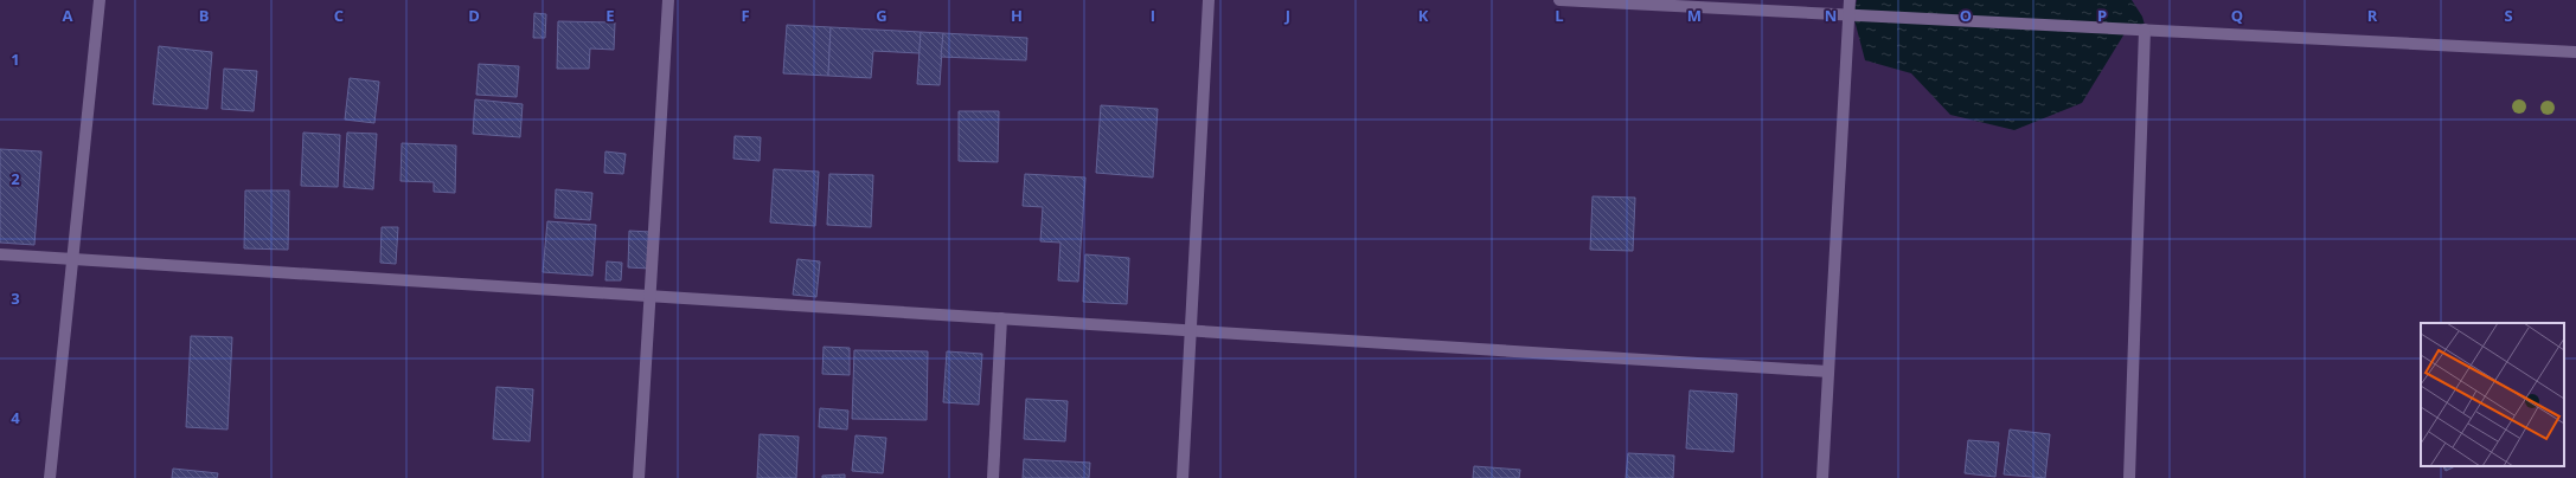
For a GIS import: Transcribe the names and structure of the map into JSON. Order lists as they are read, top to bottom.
{
  "grid": {
    "columns": [
      "A",
      "B",
      "C",
      "D",
      "E",
      "F",
      "G",
      "H",
      "I",
      "J",
      "K",
      "L",
      "M",
      "N",
      "O",
      "P",
      "Q",
      "R",
      "S"
    ],
    "rows": [
      "1",
      "2",
      "3",
      "4"
    ]
  }
}
